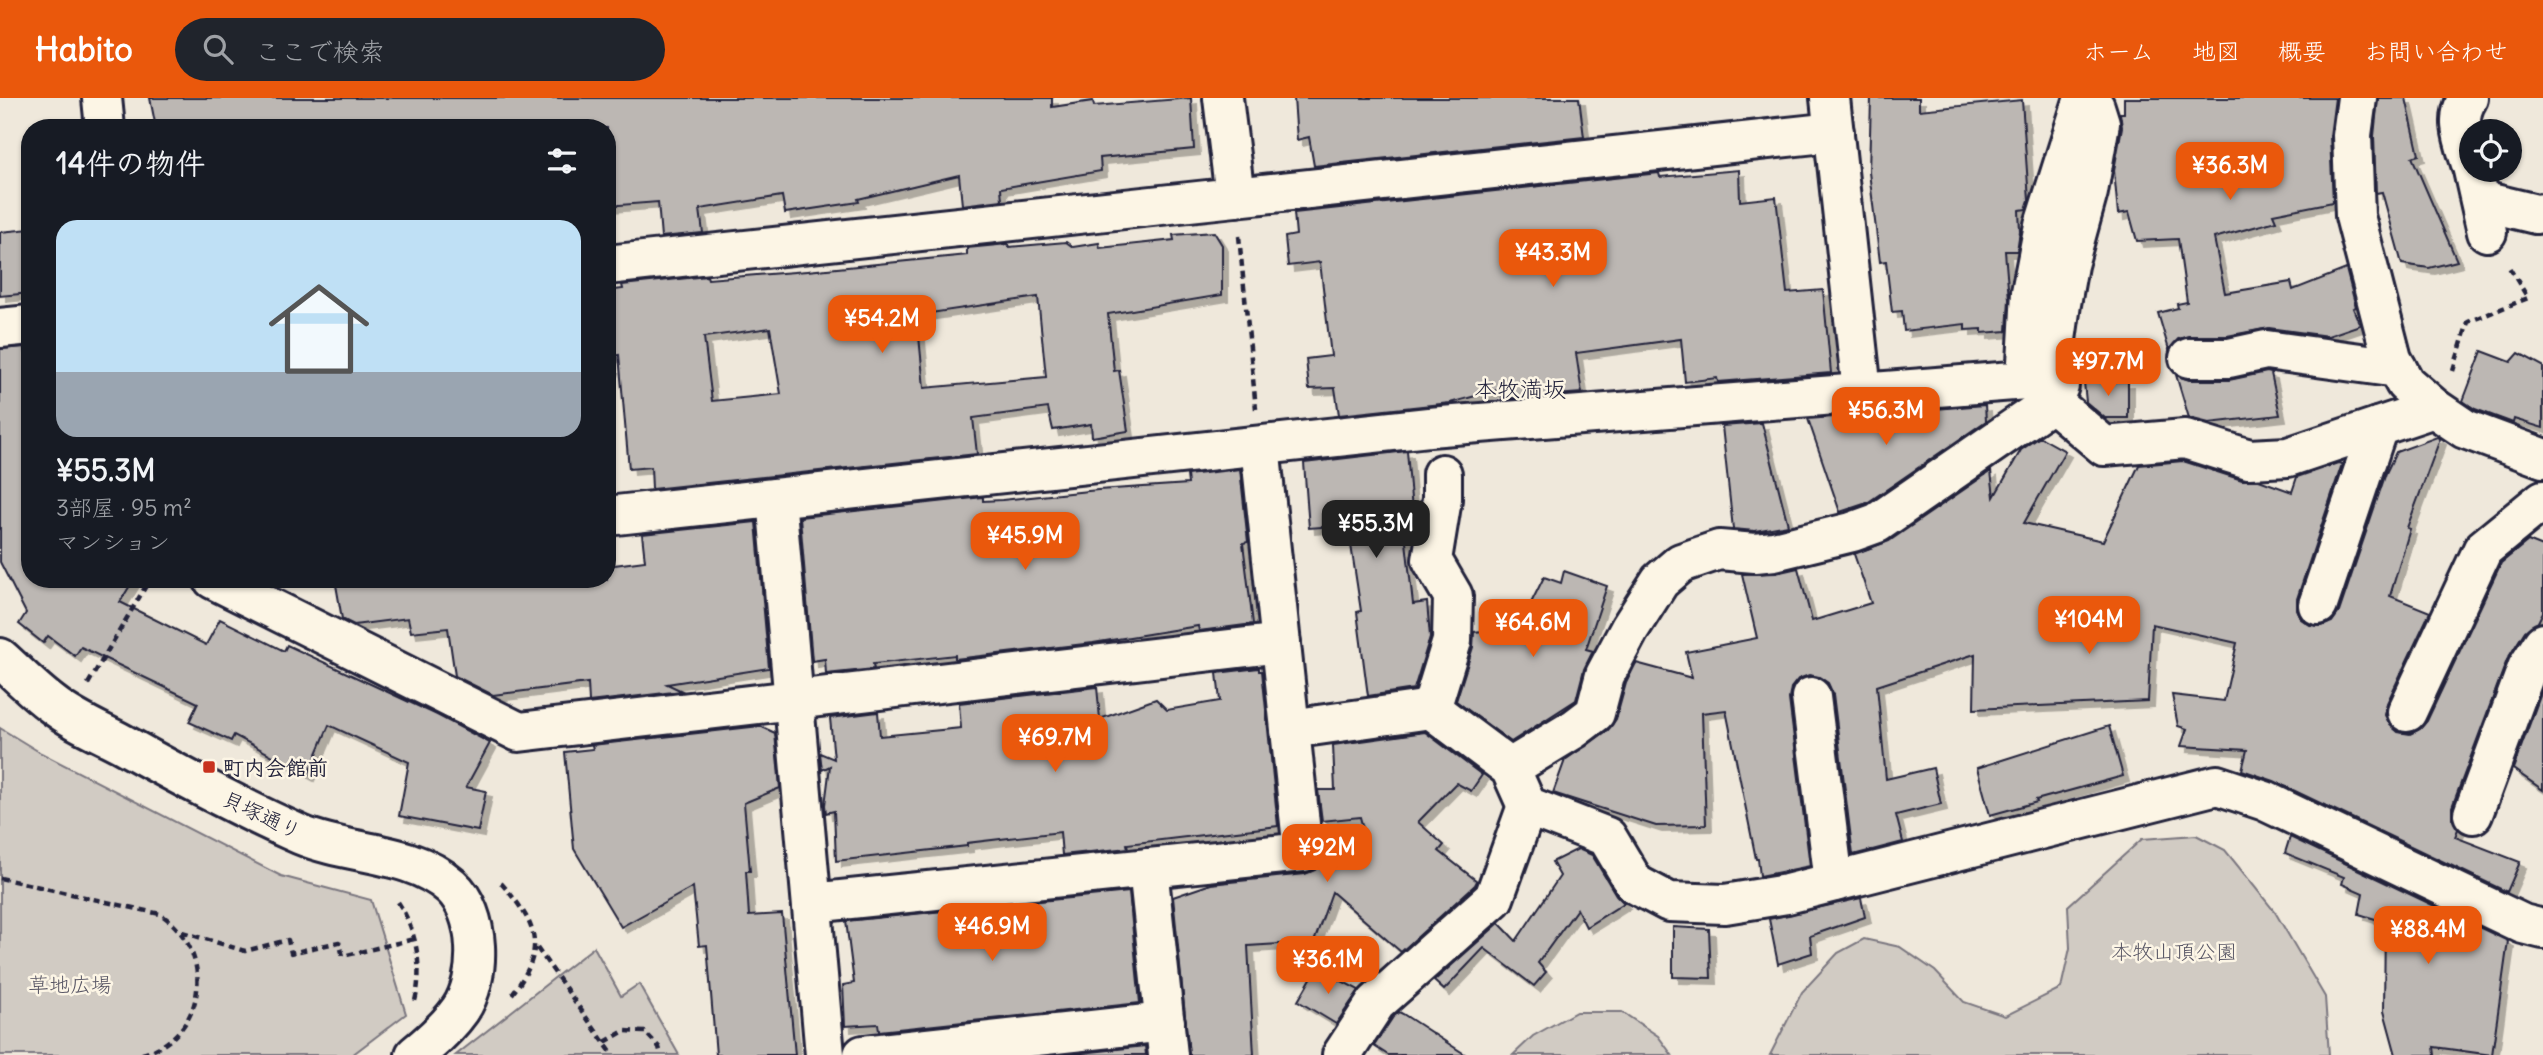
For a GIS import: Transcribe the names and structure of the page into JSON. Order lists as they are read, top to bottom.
{
  "streets": {
    "street": ["貝塚通り"]
  },
  "districts": ["本牧満坂"],
  "parks": ["本牧山頂公園", "草地広場"],
  "places": {
    "transit": ["町内会館前"]
  },
  "page": {
    "header": "Habito",
    "search": "ここで検索",
    "nav": [
      "ホーム",
      "地図",
      "概要",
      "お問い合わせ"
    ],
    "heading": "14件の物件",
    "price": [
      "¥36.3M",
      "¥43.3M",
      "¥54.2M",
      "¥97.7M",
      "¥56.3M",
      "¥55.3M",
      "¥45.9M",
      "¥104M",
      "¥64.6M",
      "¥69.7M",
      "¥92M",
      "¥46.9M",
      "¥88.4M",
      "¥36.1M"
    ],
    "list": [
      {
        "name": "¥55.3M",
        "note": "3部屋 · 95 m² · マンション"
      }
    ]
  }
}
